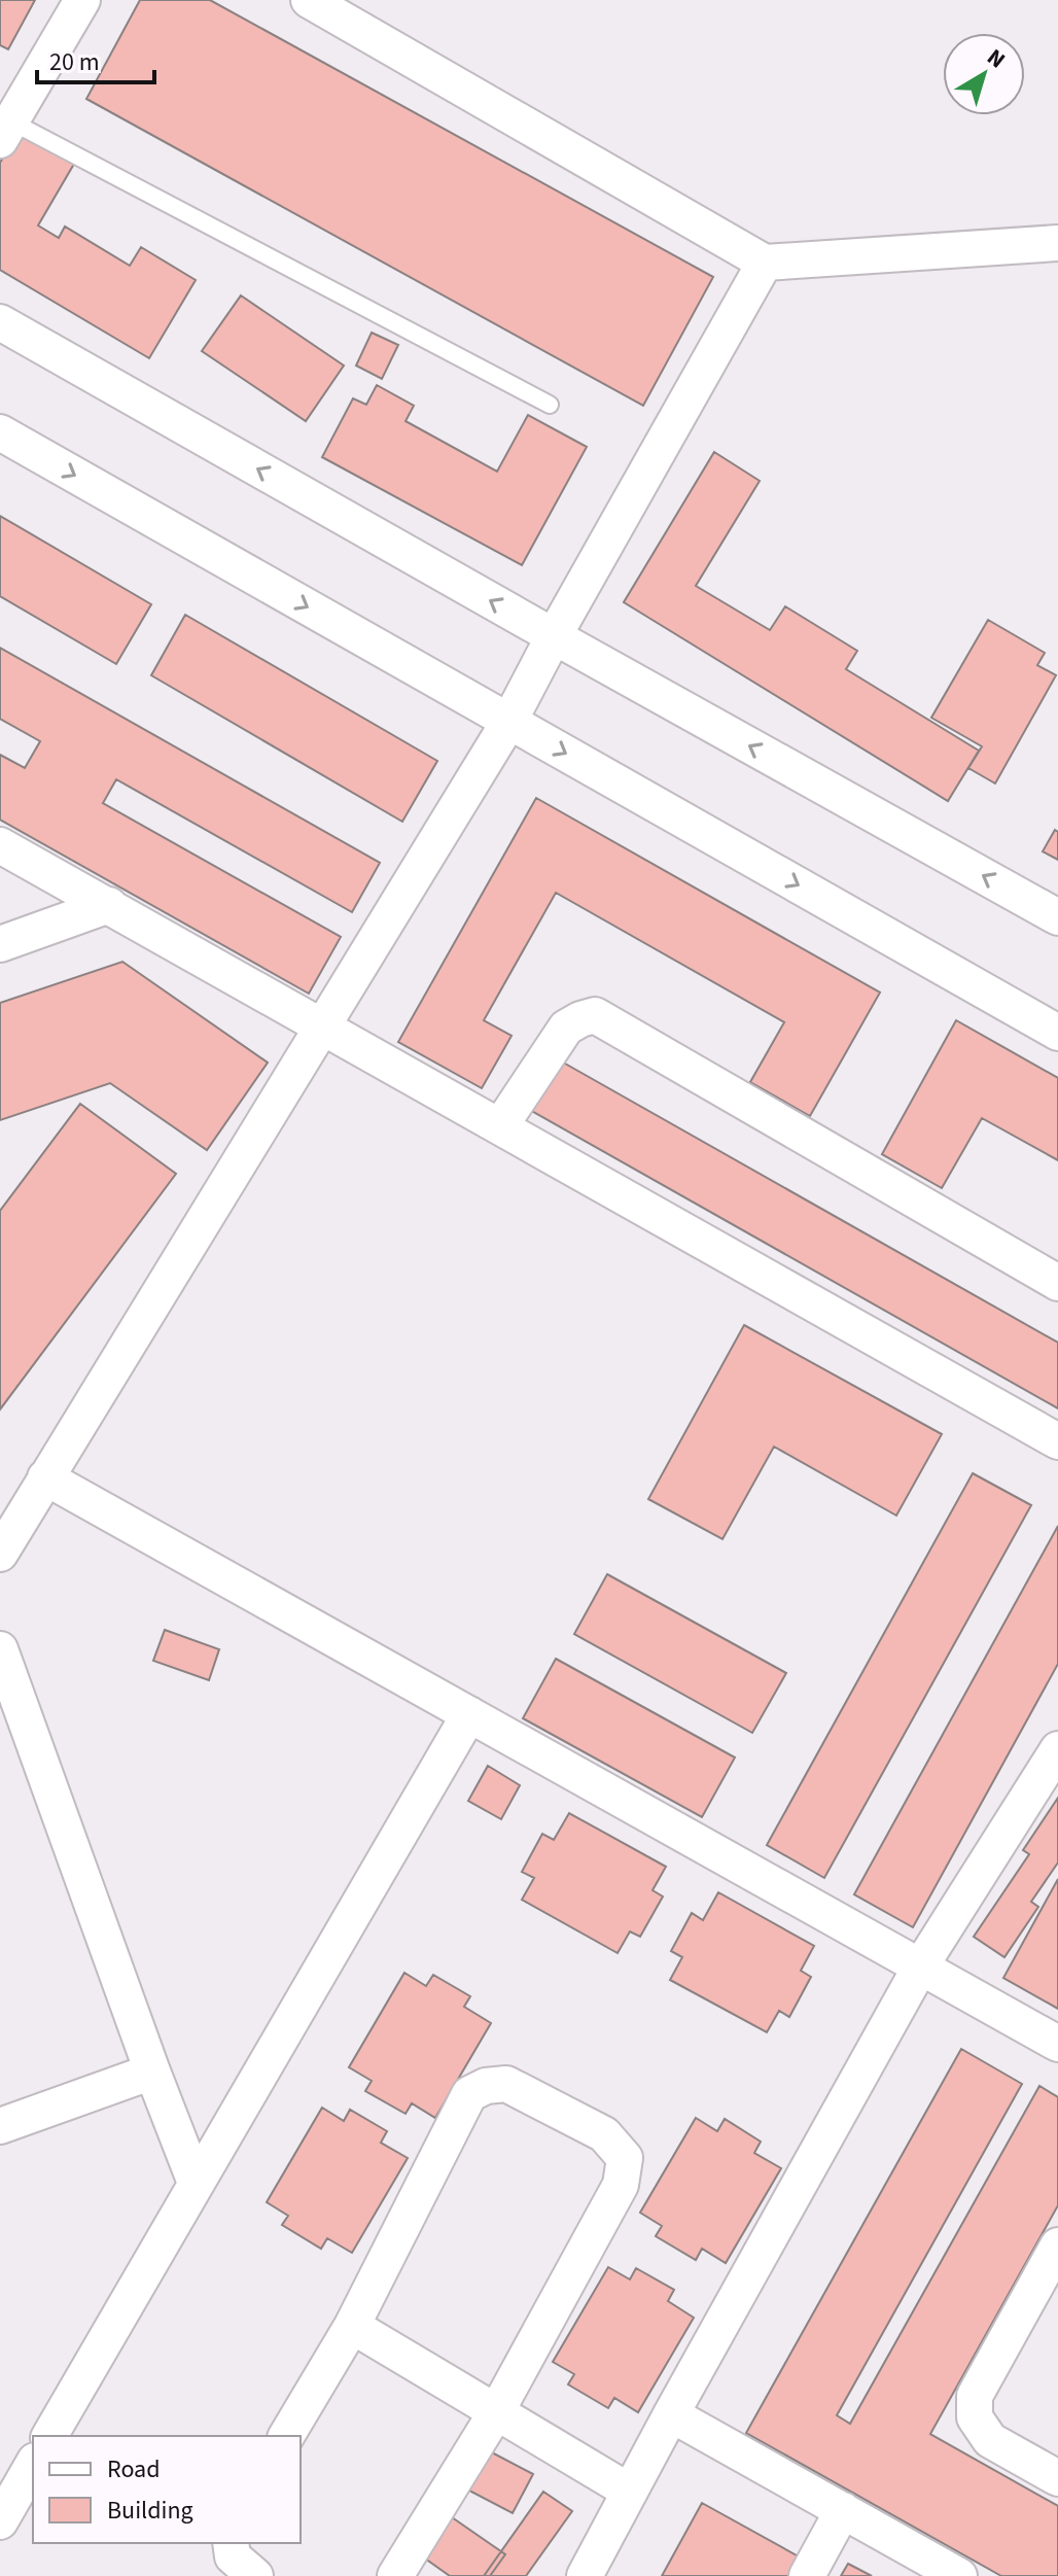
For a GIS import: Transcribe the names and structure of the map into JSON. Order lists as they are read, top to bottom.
{
  "legend": ["Road", "Building"],
  "scale_bar": "20 m",
  "north": "top right"
}
